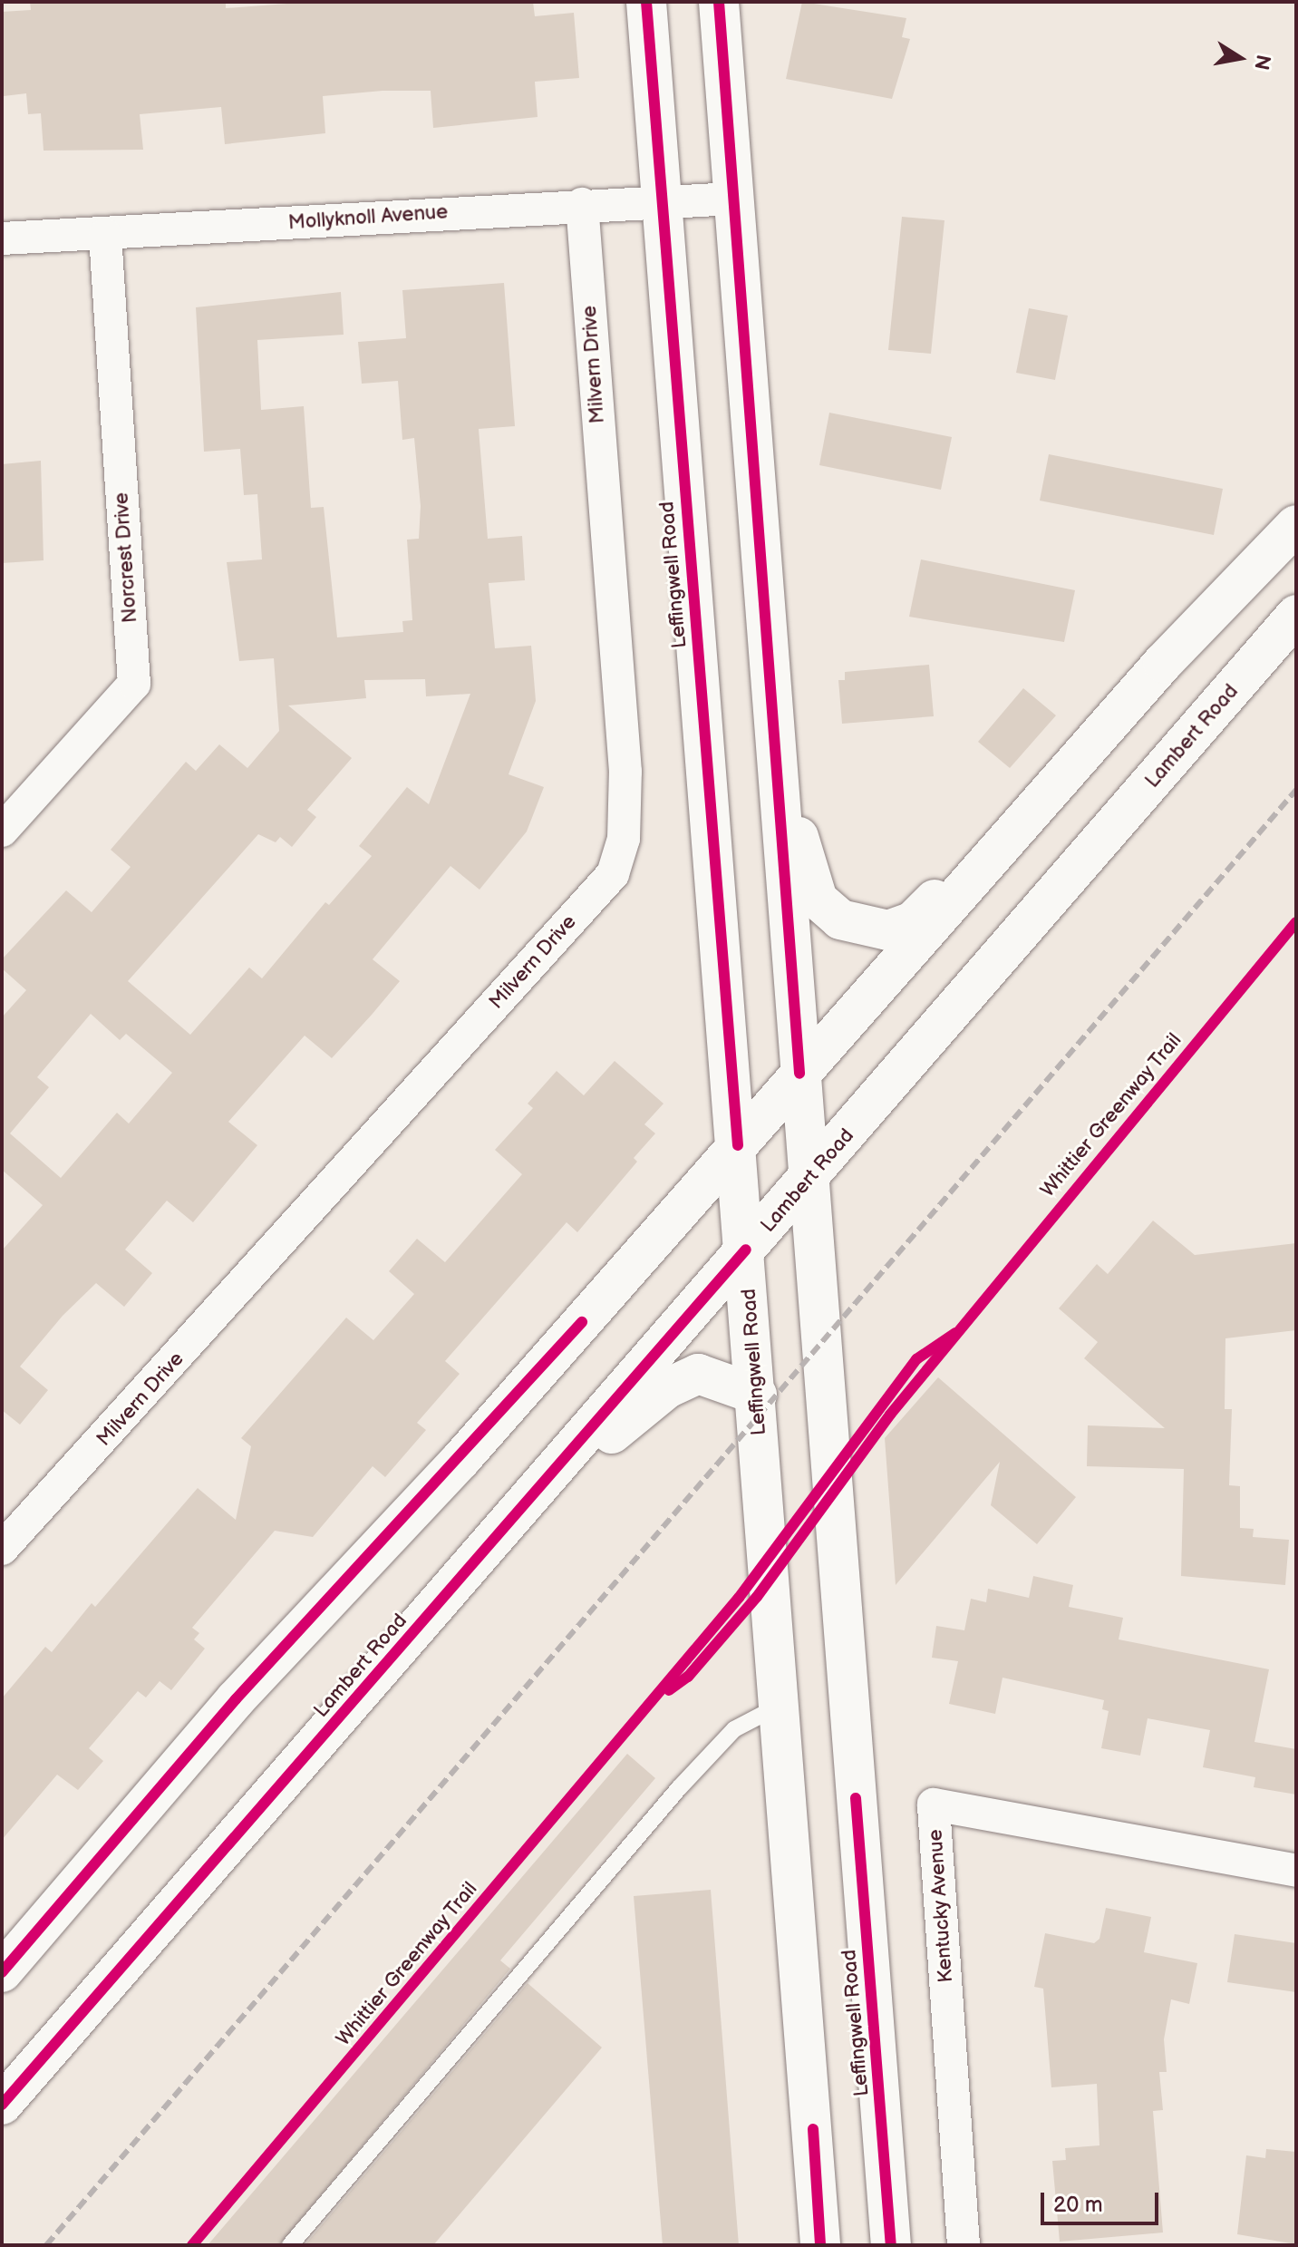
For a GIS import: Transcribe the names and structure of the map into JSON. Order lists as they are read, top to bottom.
{
  "streets": {
    "main road": ["Leffingwell Road", "Lambert Road"],
    "street": [
      "Mollyknoll Avenue",
      "Milvern Drive",
      "Norcrest Drive",
      "Kentucky Avenue"
    ],
    "cycle path": ["Whittier Greenway Trail"]
  },
  "crossings": [
    ["Mollyknoll Avenue", "Milvern Drive"],
    ["Mollyknoll Avenue", "Norcrest Drive"],
    ["Mollyknoll Avenue", "Leffingwell Road"],
    ["Leffingwell Road", "Lambert Road"]
  ],
  "scale_bar": "20 m",
  "north": "right"
}
